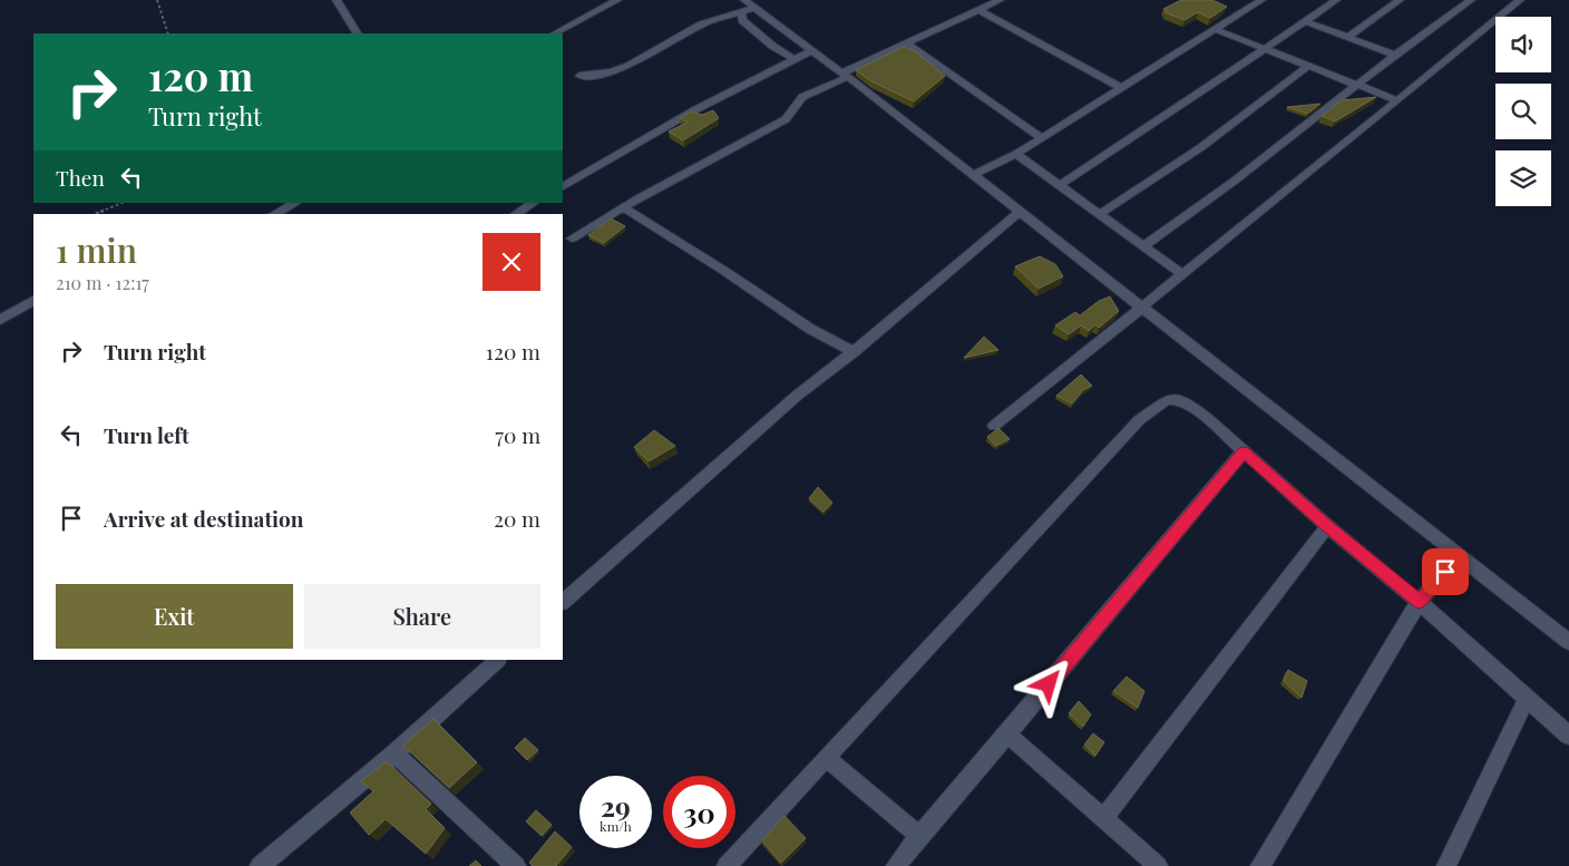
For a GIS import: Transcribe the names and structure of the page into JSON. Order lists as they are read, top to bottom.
{
  "page": {
    "turn": ["120 m", "Turn right"],
    "then": "Then",
    "heading": ["1 min", "210 m · 12:17"],
    "list": [
      {
        "name": "Turn right",
        "value": "120 m"
      },
      {
        "name": "Turn left",
        "value": "70 m"
      },
      {
        "name": "Arrive at destination",
        "value": "20 m"
      }
    ],
    "buttons": ["Exit", "Share"],
    "speed": "29 km/h",
    "limit": "30"
  }
}
